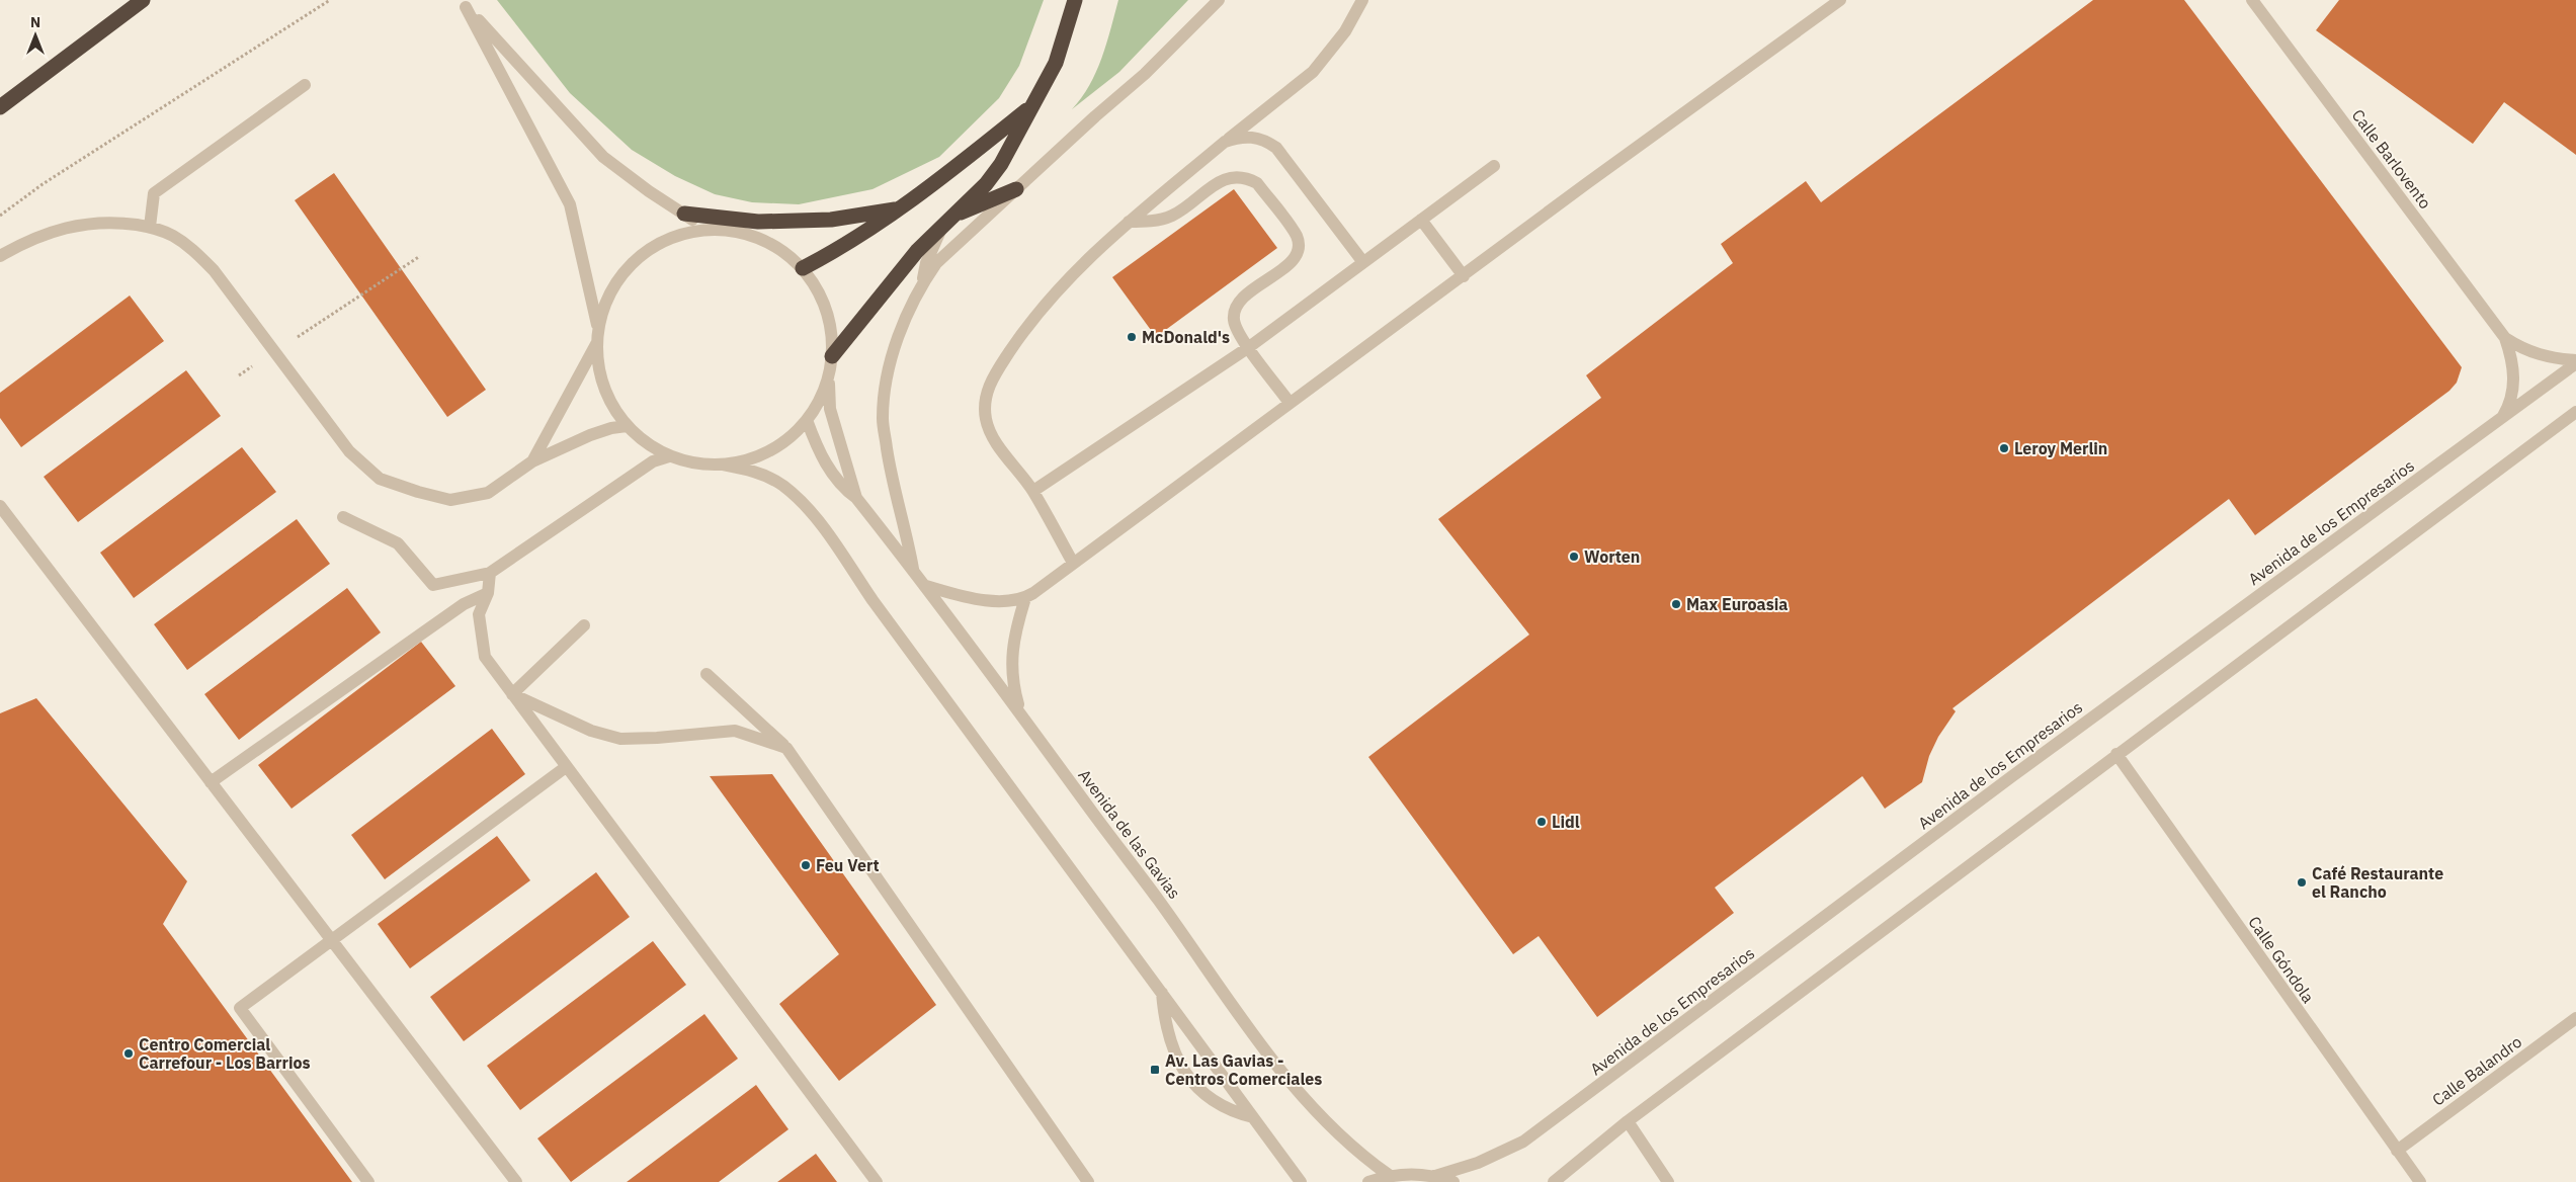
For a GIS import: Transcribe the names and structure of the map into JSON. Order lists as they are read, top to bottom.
{
  "streets": {
    "street": [
      "Calle Barlovento",
      "Avenida de los Empresarios",
      "Avenida de las Gavias",
      "Calle Góndola",
      "Calle Balandro"
    ]
  },
  "crossings": [
    ["Calle Barlovento", "Avenida de los Empresarios"],
    ["Calle Góndola", "Calle Balandro"]
  ],
  "places": {
    "other": [
      "McDonald's",
      "Leroy Merlin",
      "Worten",
      "Max Euroasia",
      "Lidl",
      "Feu Vert",
      "Café Restaurante el Rancho",
      "Centro Comercial Carrefour - Los Barrios"
    ],
    "transit": ["Av. Las Gavias - Centros Comerciales"]
  },
  "north": "top"
}
